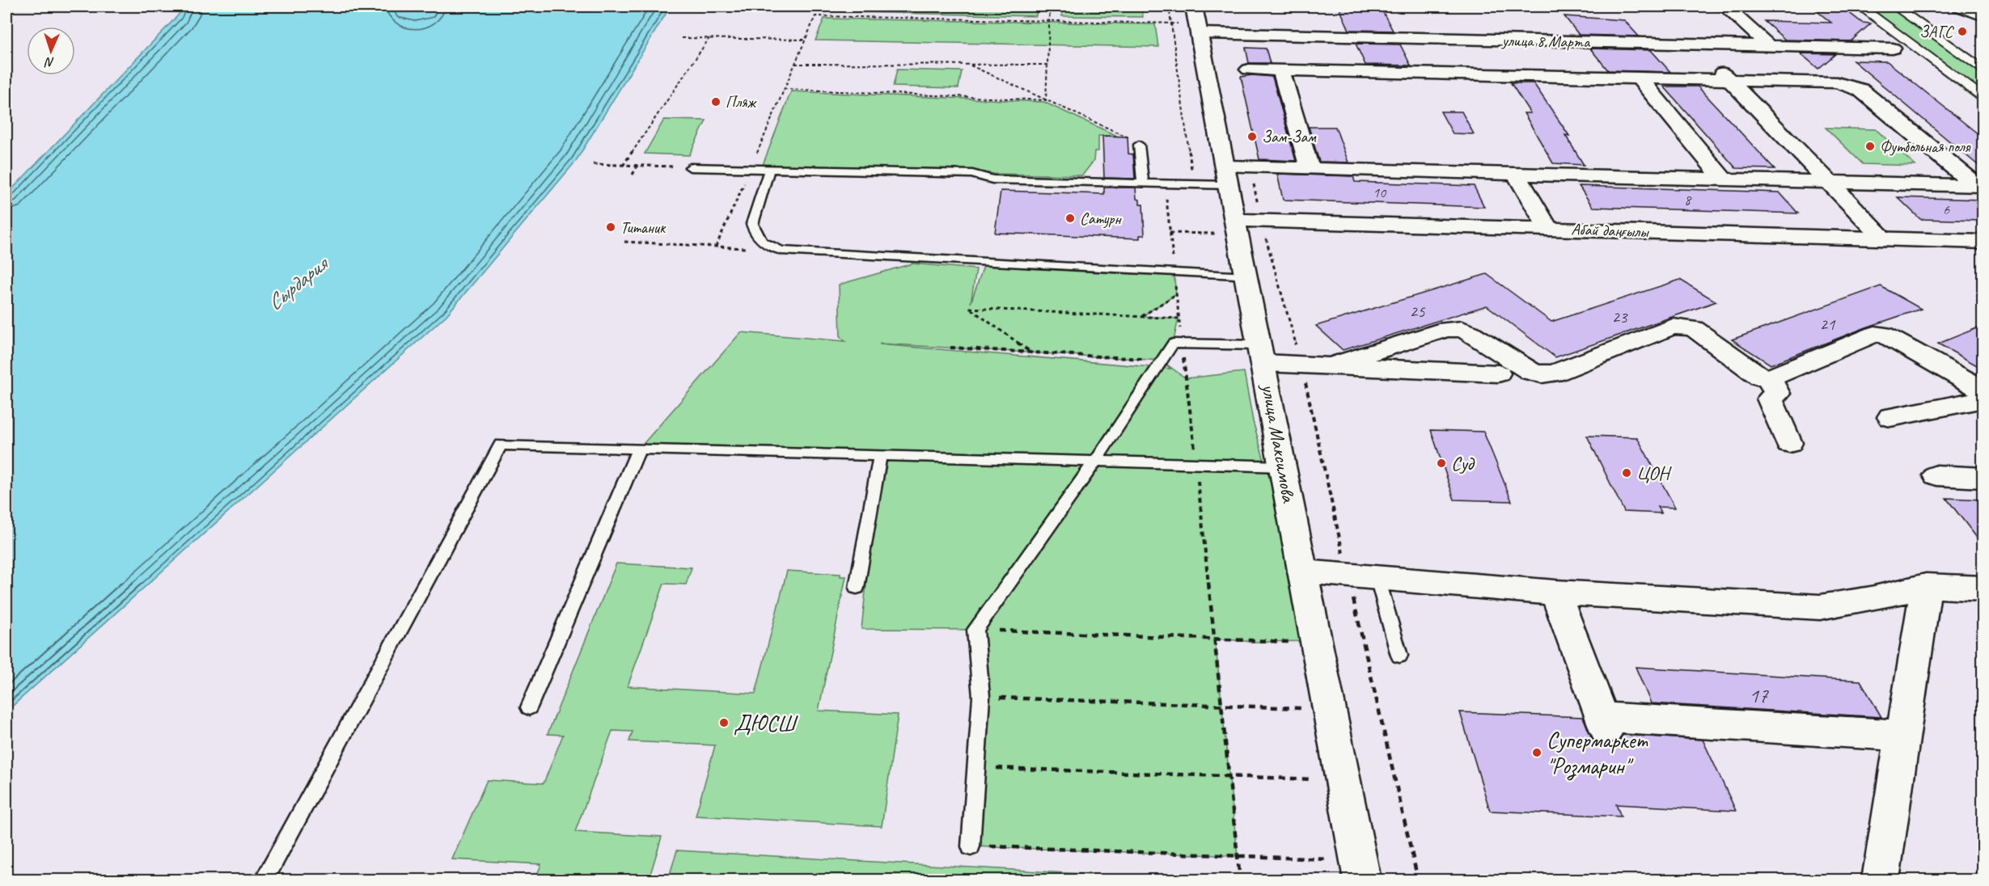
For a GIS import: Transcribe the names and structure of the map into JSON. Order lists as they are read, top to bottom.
{
  "streets": {
    "street": ["улица 8 Марта", "Абай даңғылы", "улица Максимова"]
  },
  "crossings": [
    ["улица 8 Марта", "улица Максимова"],
    ["Абай даңғылы", "улица Максимова"]
  ],
  "water": ["Сырдария"],
  "places": [
    "ЗАГС",
    "Пляж",
    "Зам-Зам",
    "Футбольная поля",
    "Сатурн",
    "Титаник",
    "Суд",
    "ЦОН",
    "ДЮСШ",
    "Супермаркет \"Розмарин\""
  ],
  "house_numbers": [
    "10",
    "8",
    "6",
    "25",
    "23",
    "21",
    "17"
  ],
  "north": "bottom"
}
